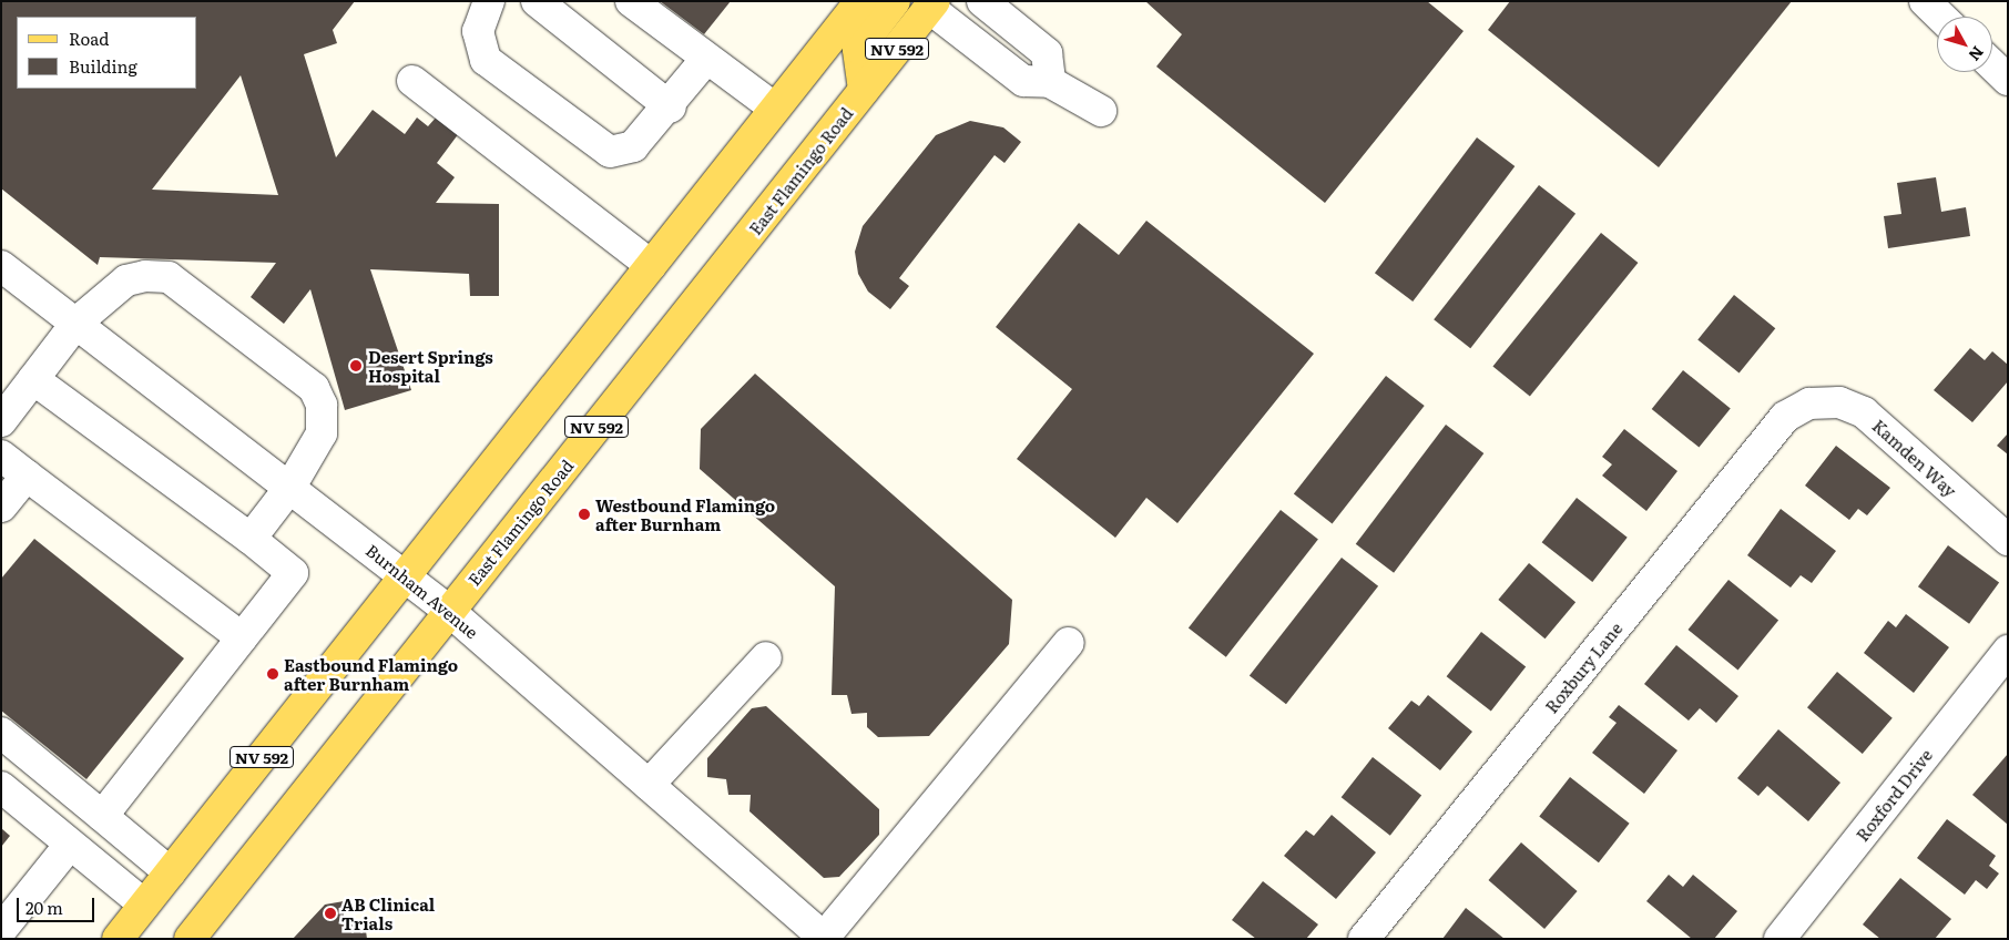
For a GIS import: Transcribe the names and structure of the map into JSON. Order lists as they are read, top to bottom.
{
  "streets": {
    "main road": ["NV 592", "East Flamingo Road"],
    "street": [
      "Kamden Way",
      "Burnham Avenue",
      "Roxbury Lane",
      "Roxford Drive"
    ]
  },
  "crossings": [
    ["NV 592", "Burnham Avenue"],
    ["East Flamingo Road", "Burnham Avenue"],
    ["Kamden Way", "Roxbury Lane"]
  ],
  "places": [
    "Desert Springs Hospital",
    "Westbound Flamingo after Burnham",
    "Eastbound Flamingo after Burnham",
    "AB Clinical Trials"
  ],
  "legend": ["Road", "Building"],
  "scale_bar": "20 m",
  "north": "bottom right"
}
